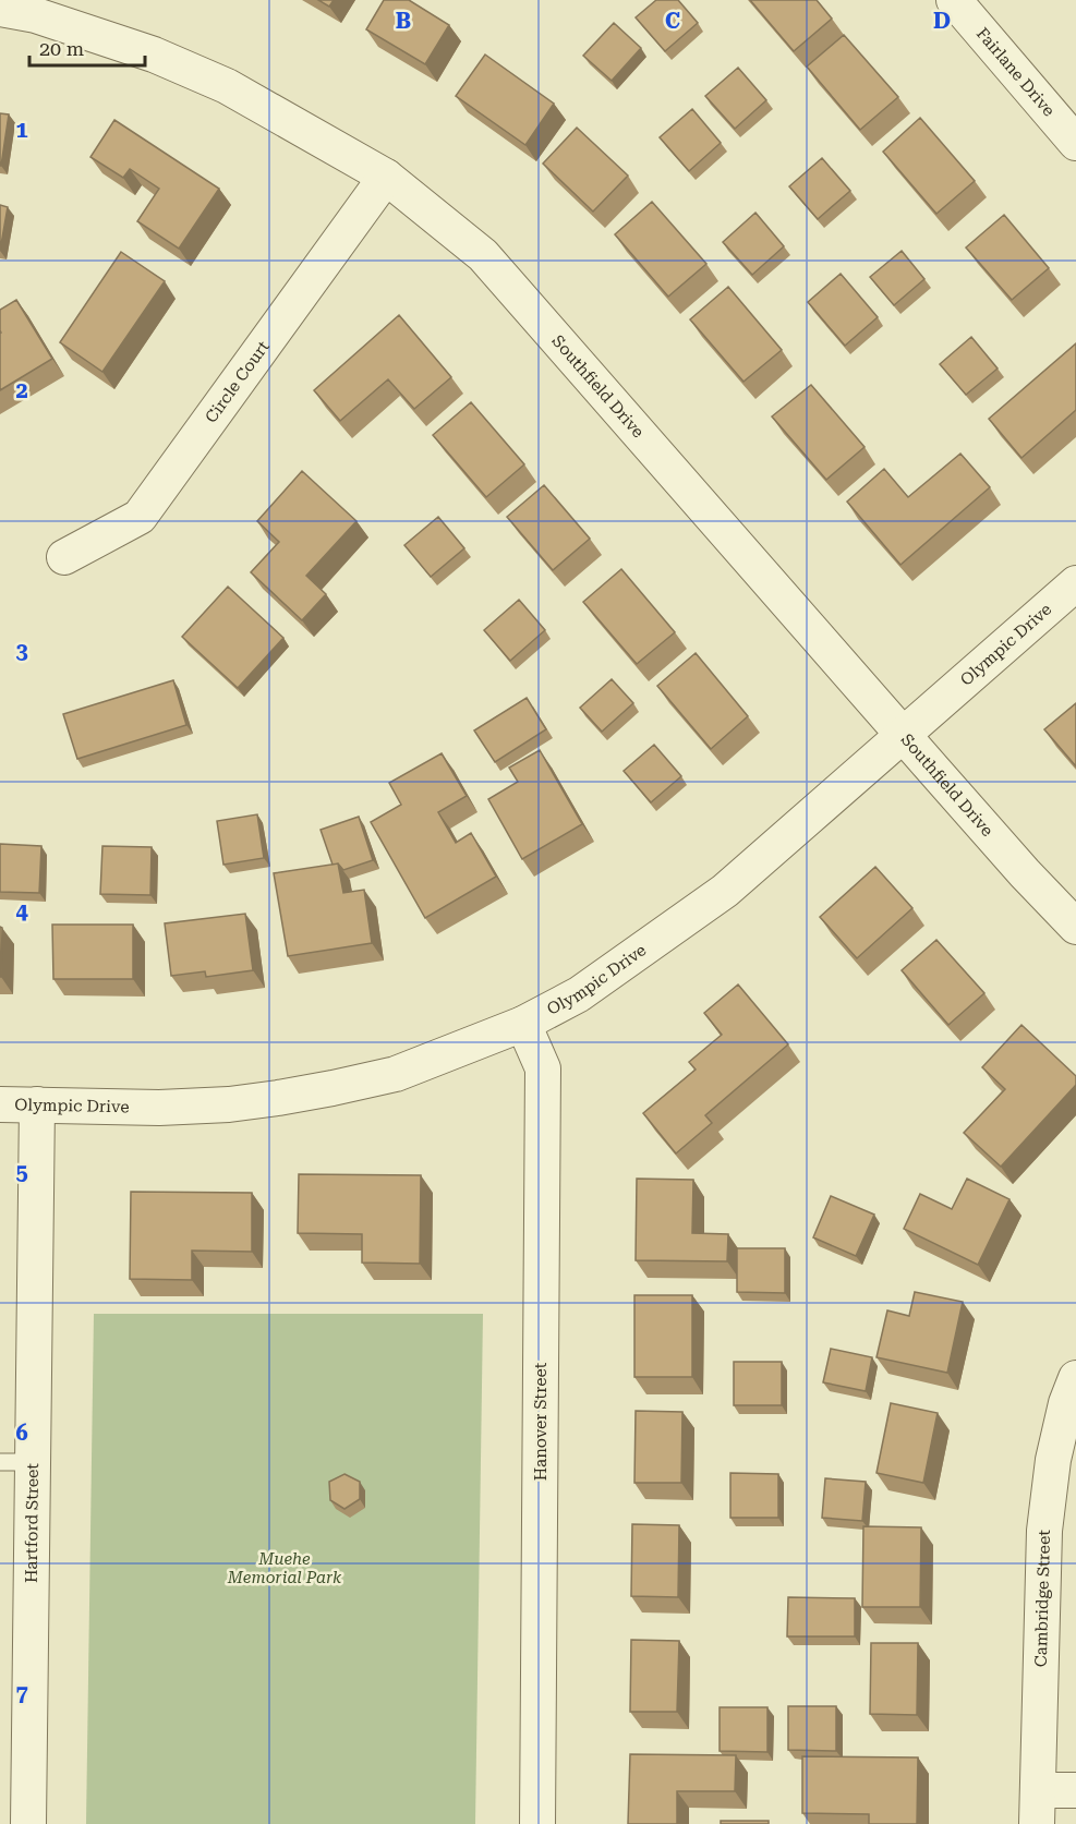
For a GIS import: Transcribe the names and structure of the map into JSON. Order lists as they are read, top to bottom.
{
  "streets": {
    "street": [
      "Fairlane Drive",
      "Circle Court",
      "Southfield Drive",
      "Olympic Drive",
      "Hanover Street",
      "Hartford Street",
      "Cambridge Street"
    ]
  },
  "crossings": [
    ["Circle Court", "Southfield Drive"],
    ["Southfield Drive", "Olympic Drive"],
    ["Olympic Drive", "Hanover Street"],
    ["Olympic Drive", "Hartford Street"]
  ],
  "parks": ["Muehe Memorial Park"],
  "scale_bar": "20 m",
  "grid": {
    "columns": ["B", "C", "D"],
    "rows": [
      "1",
      "2",
      "3",
      "4",
      "5",
      "6",
      "7"
    ]
  }
}
